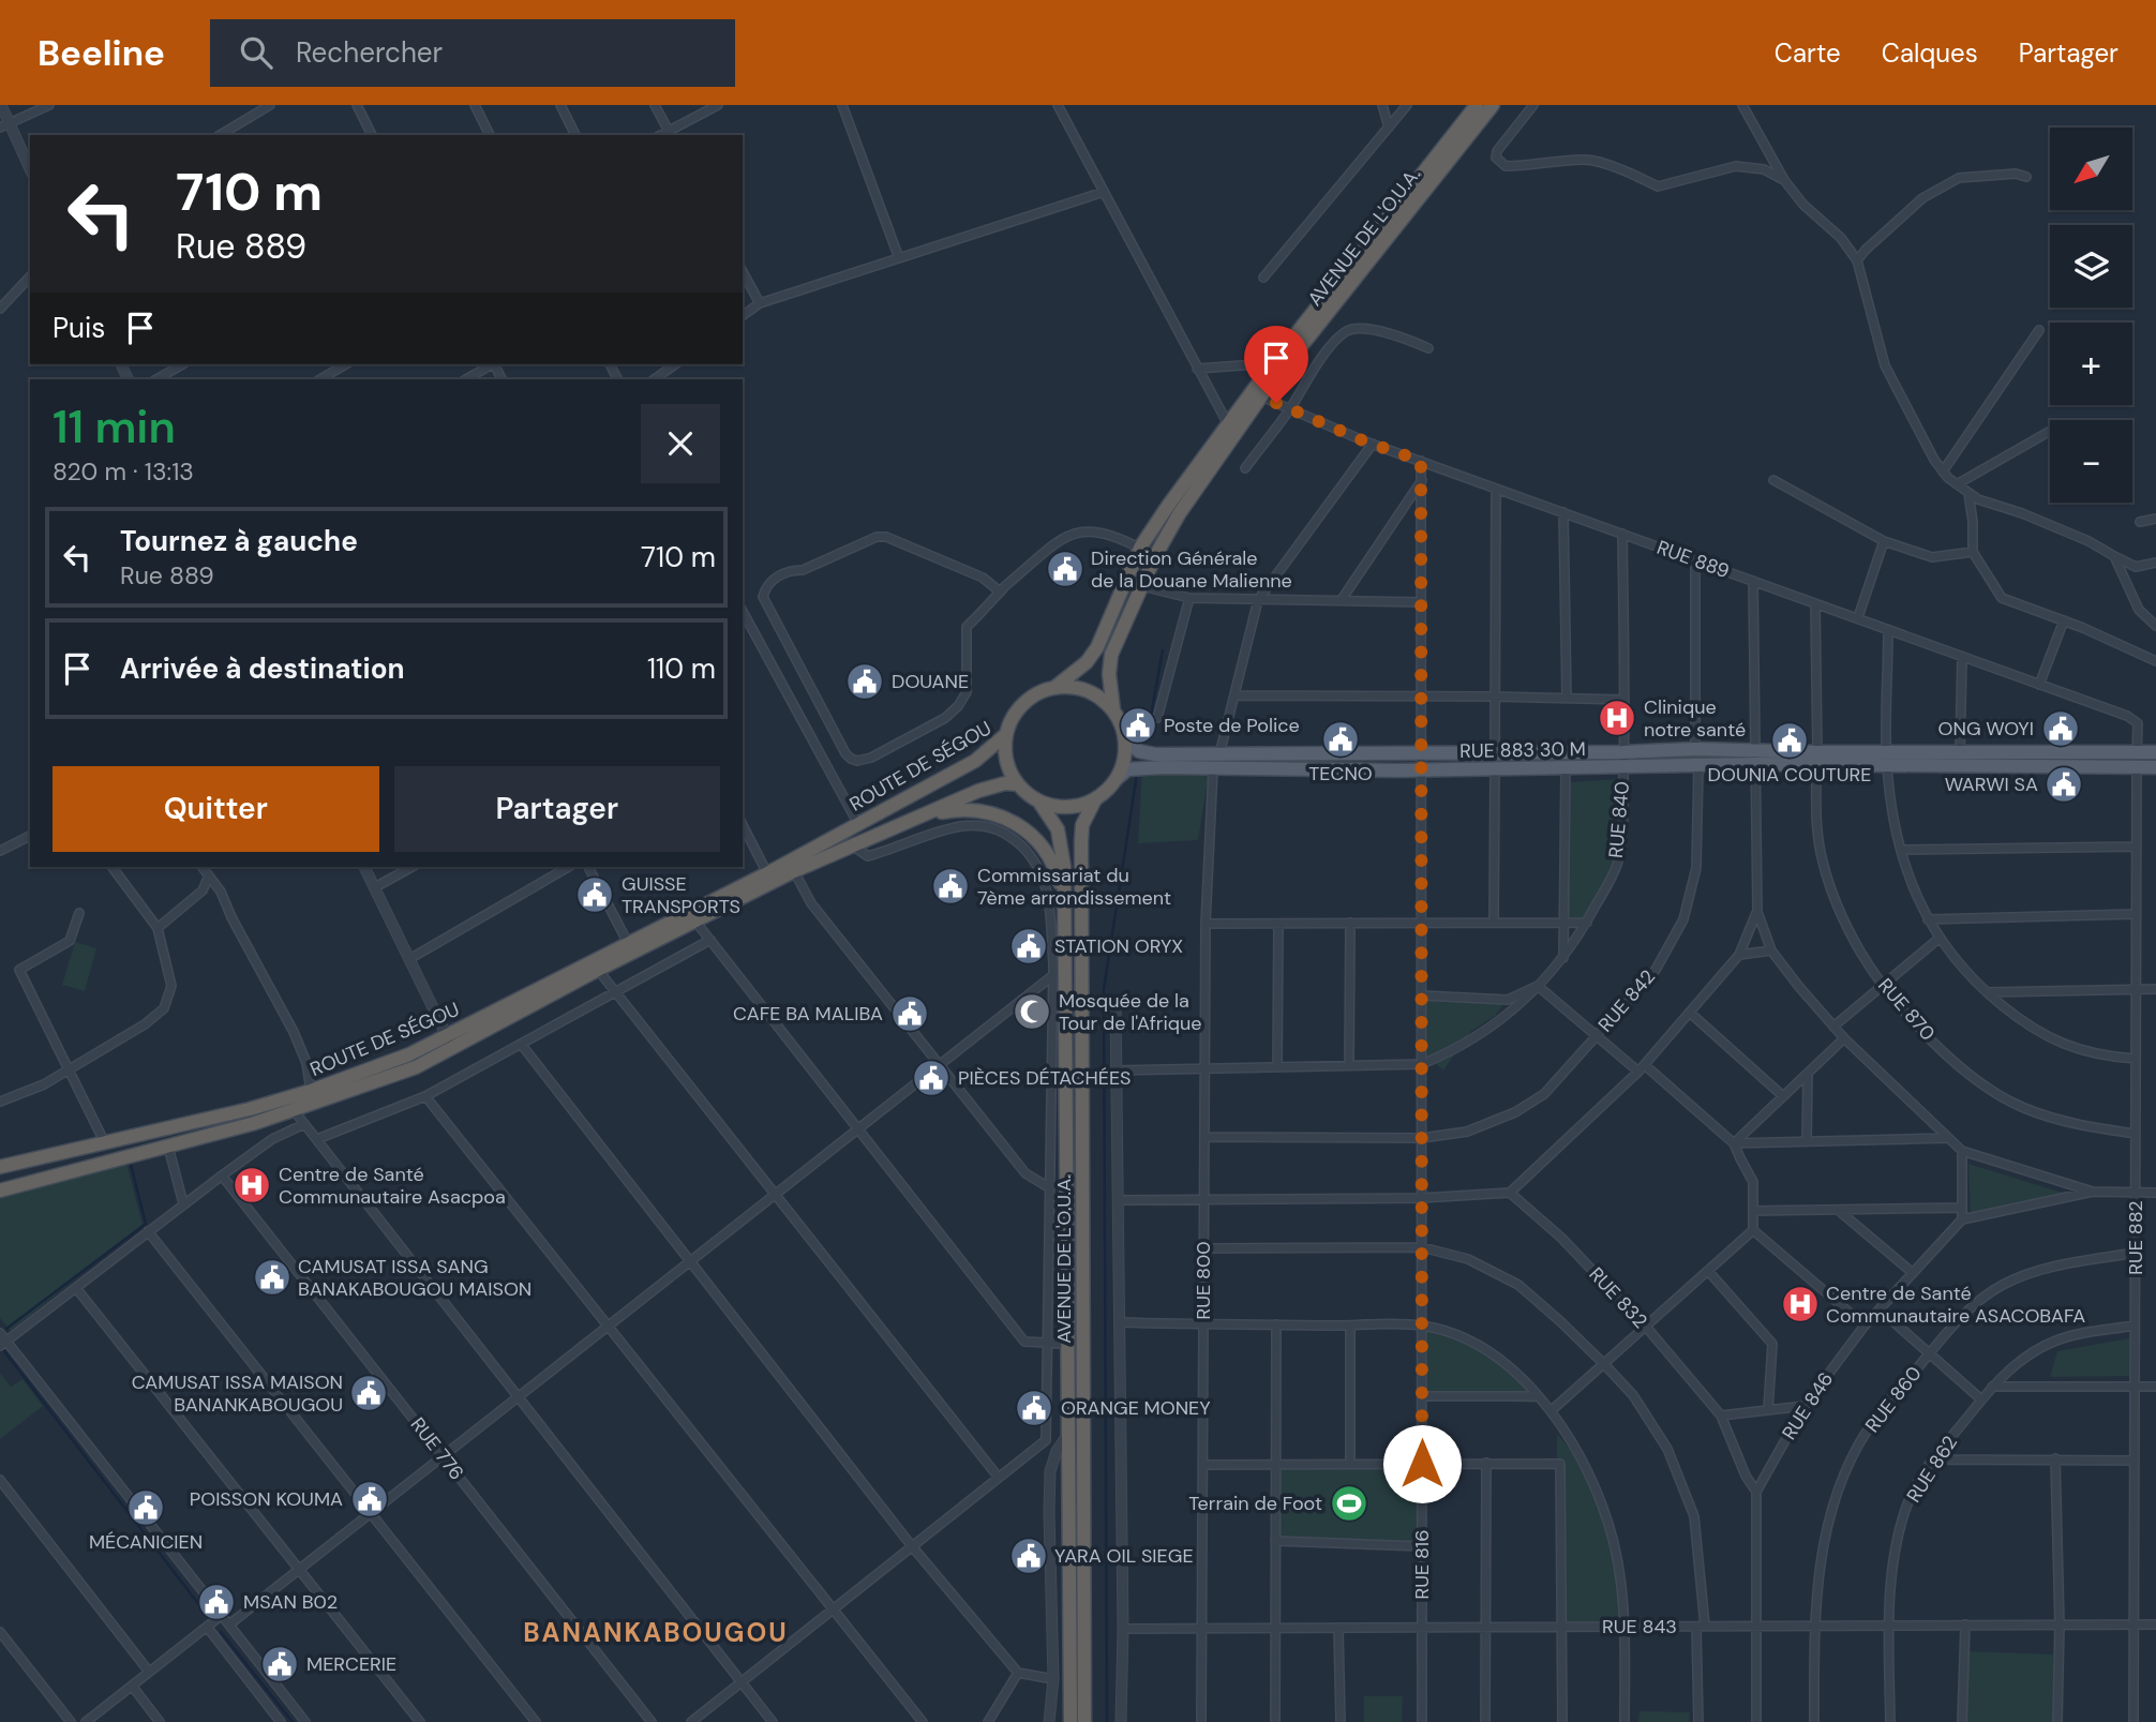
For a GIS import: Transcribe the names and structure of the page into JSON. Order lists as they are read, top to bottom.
{
  "streets": {
    "highway": ["AVENUE DE L'O.U.A.", "ROUTE DE SÉGOU"],
    "main road": ["RUE 883 30 M"],
    "street": [
      "RUE 889",
      "RUE 840",
      "RUE 842",
      "RUE 870",
      "RUE 882",
      "RUE 800",
      "RUE 832",
      "RUE 860",
      "RUE 846",
      "RUE 776",
      "RUE 862",
      "RUE 816",
      "RUE 843"
    ]
  },
  "crossings": [
    ["AVENUE DE L'O.U.A.", "RUE 889"],
    ["AVENUE DE L'O.U.A.", "RUE 883 30 M"],
    ["AVENUE DE L'O.U.A.", "ROUTE DE SÉGOU"],
    ["RUE 889", "RUE 840"],
    ["RUE 889", "RUE 870"],
    ["RUE 889", "RUE 882"],
    ["RUE 889", "RUE 816"],
    ["RUE 883 30 M", "ROUTE DE SÉGOU"],
    ["RUE 883 30 M", "RUE 840"],
    ["RUE 883 30 M", "RUE 842"],
    ["RUE 883 30 M", "RUE 870"],
    ["RUE 883 30 M", "RUE 882"],
    ["RUE 883 30 M", "RUE 800"],
    ["RUE 883 30 M", "RUE 816"],
    ["RUE 840", "RUE 816"],
    ["RUE 842", "RUE 800"],
    ["RUE 842", "RUE 816"],
    ["RUE 870", "RUE 882"],
    ["RUE 882", "RUE 860"],
    ["RUE 882", "RUE 862"],
    ["RUE 882", "RUE 843"],
    ["RUE 800", "RUE 843"],
    ["RUE 832", "RUE 846"],
    ["RUE 860", "RUE 843"],
    ["RUE 846", "RUE 843"],
    ["RUE 862", "RUE 843"],
    ["RUE 816", "RUE 843"]
  ],
  "districts": ["BANANKABOUGOU"],
  "places": {
    "public building": [
      "Direction Générale de la Douane Malienne",
      "DOUANE",
      "Poste de Police",
      "ONG WOYI",
      "TECNO",
      "DOUNIA COUTURE",
      "WARWI SA",
      "Commissariat du 7ème arrondissement",
      "GUISSE TRANSPORTS",
      "STATION ORYX",
      "CAFE BA MALIBA",
      "PIÈCES DÉTACHÉES",
      "CAMUSAT ISSA SANG BANAKABOUGOU MAISON",
      "CAMUSAT ISSA MAISON BANANKABOUGOU",
      "ORANGE MONEY",
      "POISSON KOUMA",
      "MÉCANICIEN",
      "YARA OIL SIEGE",
      "MSAN B02",
      "MERCERIE"
    ],
    "hospital": ["Clinique notre santé", "Centre de Santé Communautaire Asacpoa", "Centre de Santé Communautaire ASACOBAFA"],
    "mosque": ["Mosquée de la Tour de l'Afrique"],
    "sports": ["Terrain de Foot"]
  },
  "north": "bottom left",
  "page": {
    "header": "Beeline",
    "search": "Rechercher",
    "nav": ["Carte", "Calques", "Partager"],
    "map_buttons": ["+", "−"],
    "turn": ["710 m", "Rue 889"],
    "then": "Puis",
    "heading": ["11 min", "820 m · 13:13"],
    "list": [
      {
        "name": "Tournez à gauche",
        "note": "Rue 889",
        "value": "710 m"
      },
      {
        "name": "Arrivée à destination",
        "value": "110 m"
      }
    ],
    "buttons": ["Quitter", "Partager"]
  }
}
